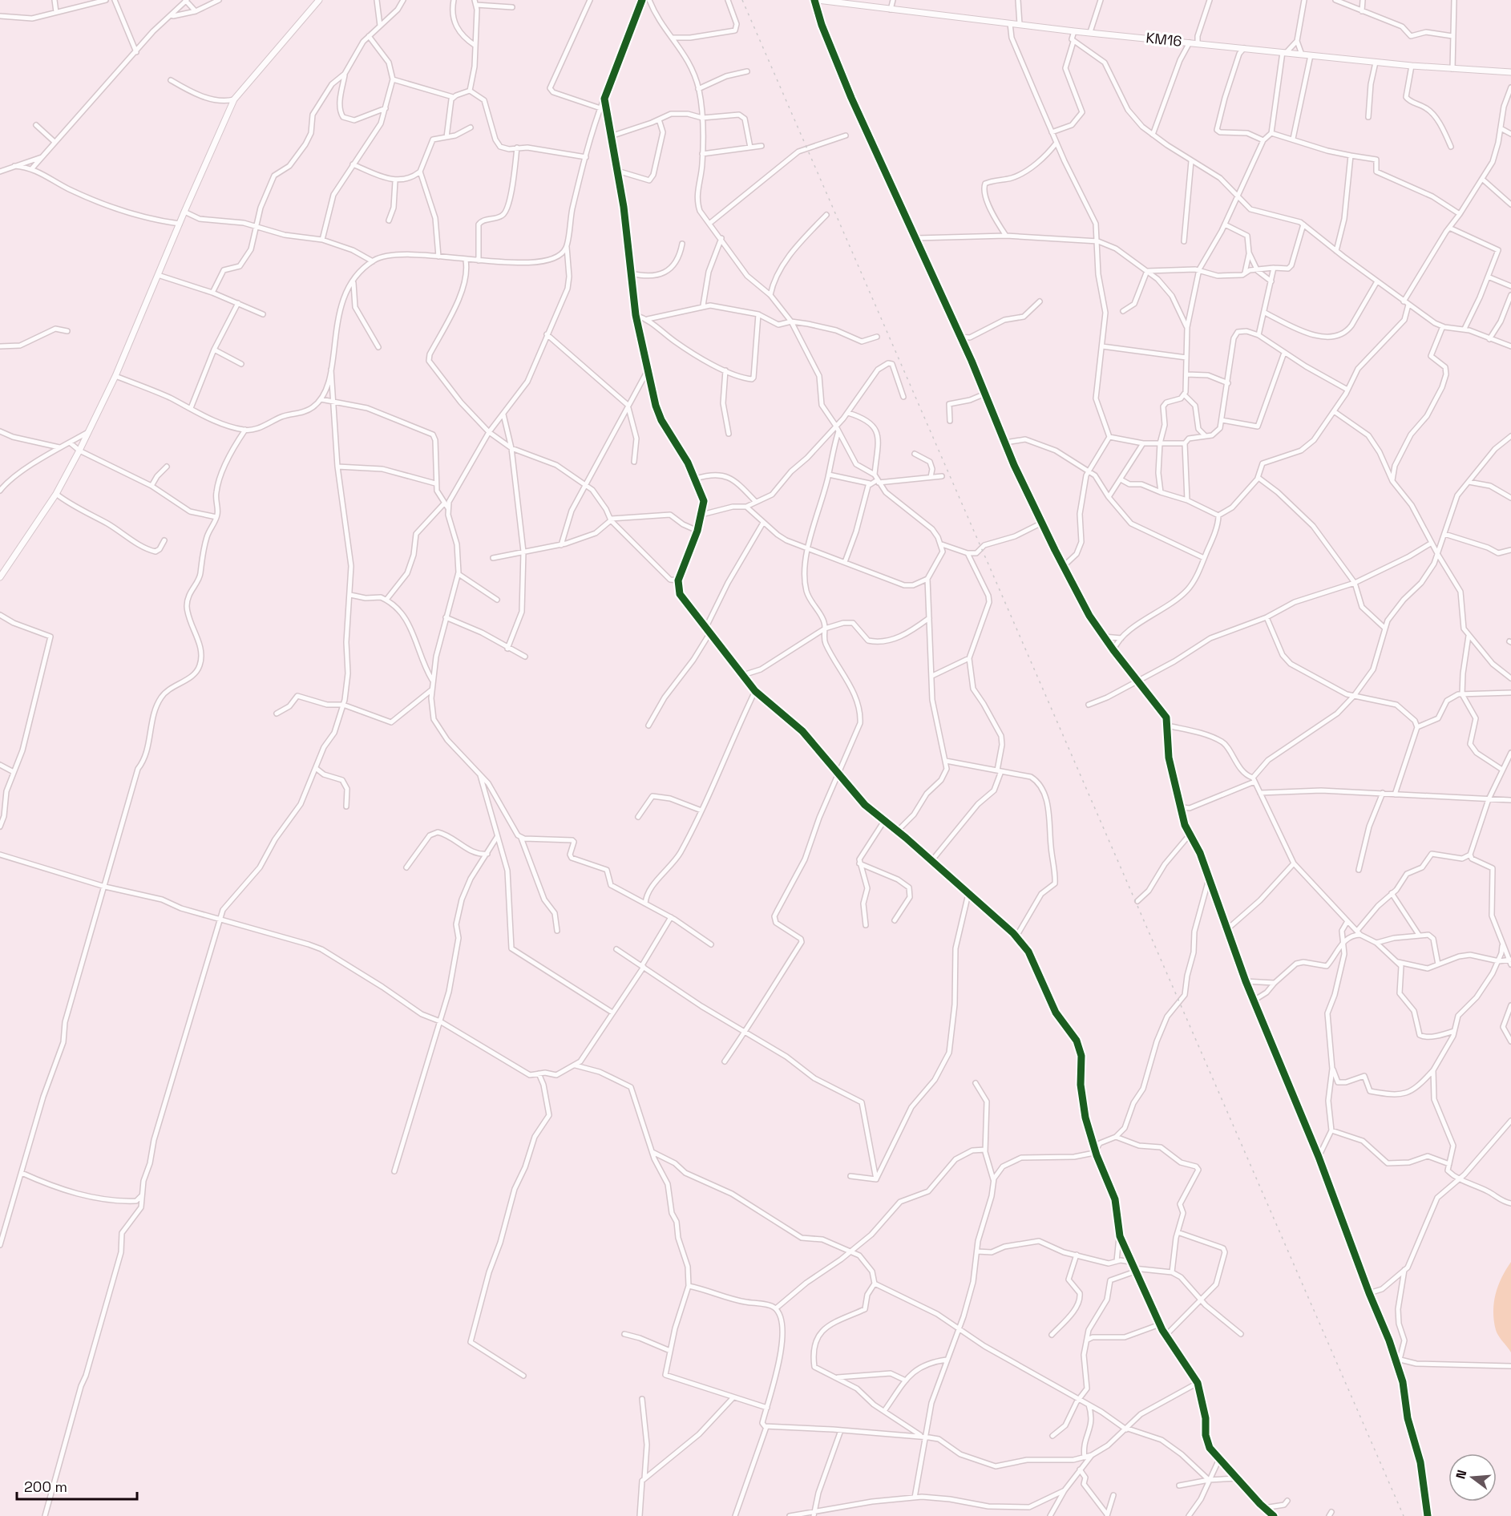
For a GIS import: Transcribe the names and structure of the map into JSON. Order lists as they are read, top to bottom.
{
  "streets": {
    "street": ["KM16"]
  },
  "scale_bar": "200 m",
  "north": "left"
}
